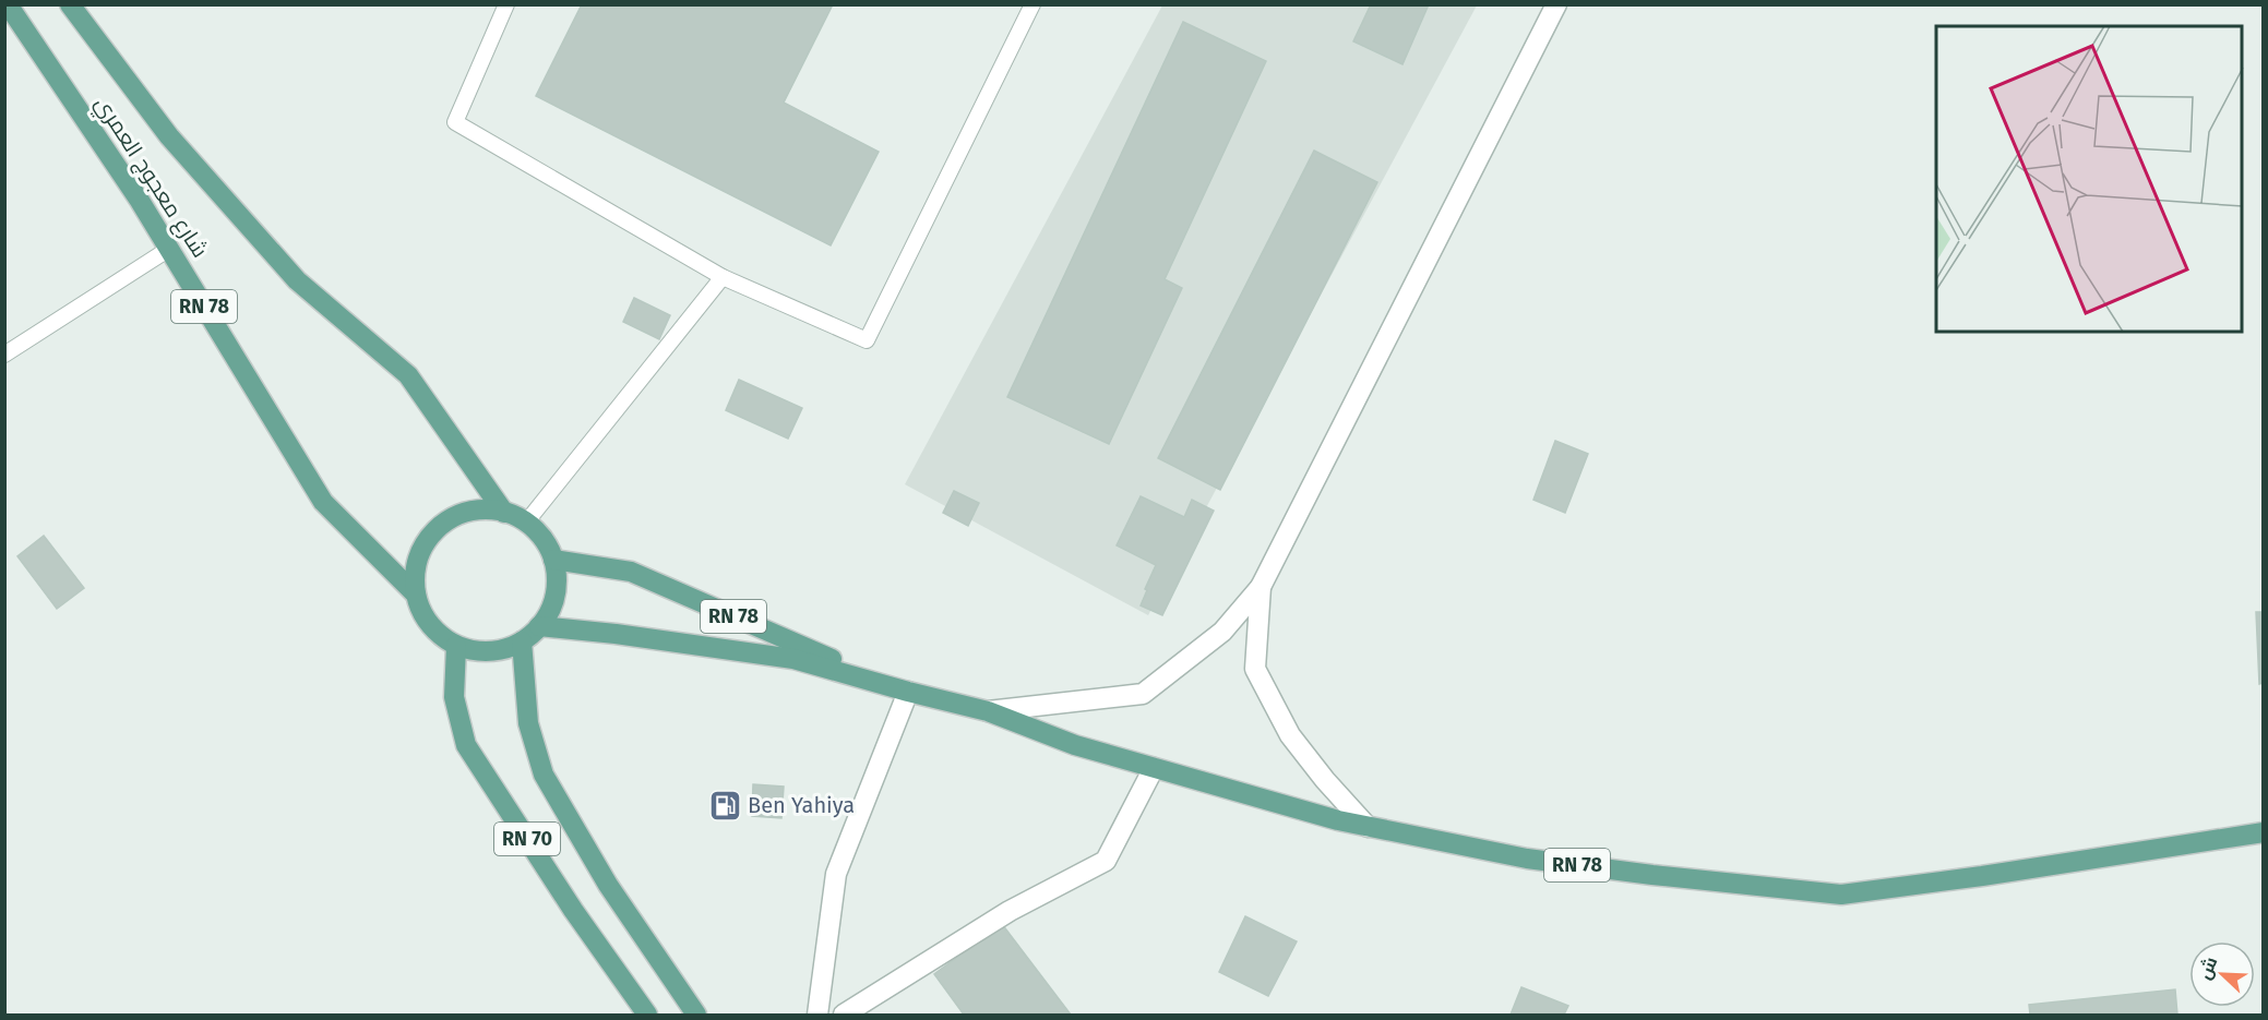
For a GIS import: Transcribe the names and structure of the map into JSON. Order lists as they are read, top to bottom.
{
  "streets": {
    "main road": ["شارع معجوج العمري", "RN 78", "RN 70"]
  },
  "crossings": [
    ["شارع معجوج العمري", "RN 78"],
    ["شارع معجوج العمري", "RN 70"],
    ["RN 78", "RN 70"]
  ],
  "places": {
    "fuel station": ["Ben Yahiya"]
  },
  "north": "top left"
}
